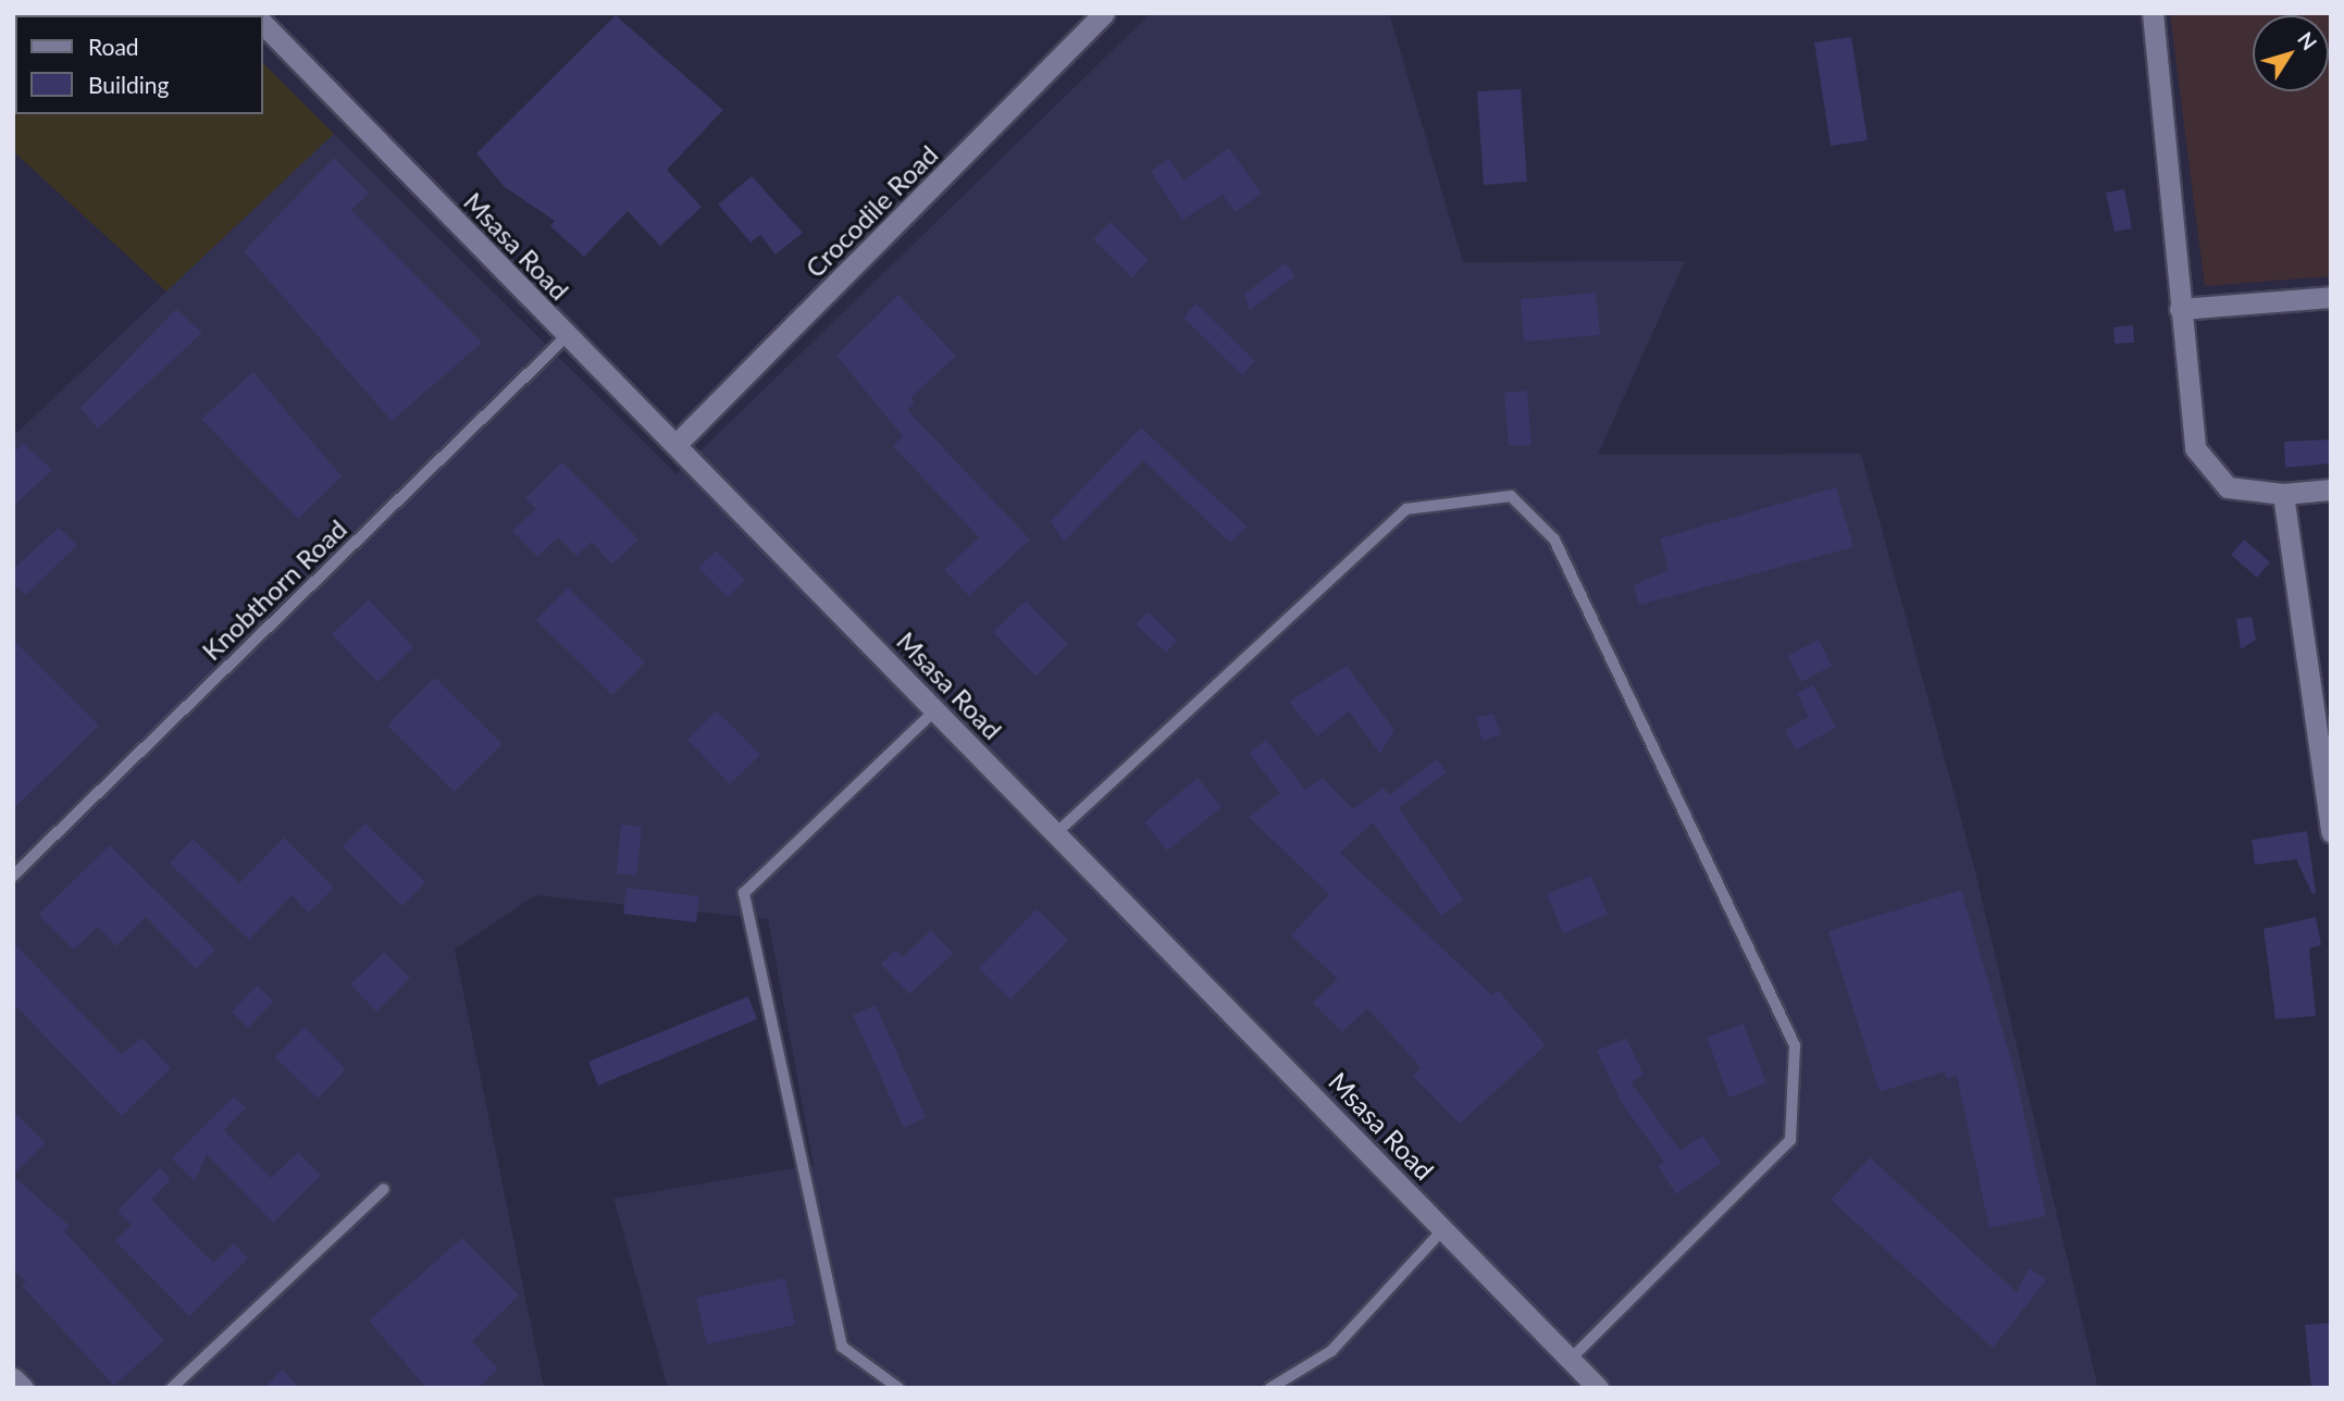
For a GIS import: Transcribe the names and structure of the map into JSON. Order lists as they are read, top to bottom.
{
  "streets": {
    "street": ["Crocodile Road", "Msasa Road"],
    "lane": ["Knobthorn Road"]
  },
  "crossings": [
    ["Crocodile Road", "Msasa Road"],
    ["Msasa Road", "Knobthorn Road"]
  ],
  "legend": ["Road", "Building"],
  "north": "top right"
}
